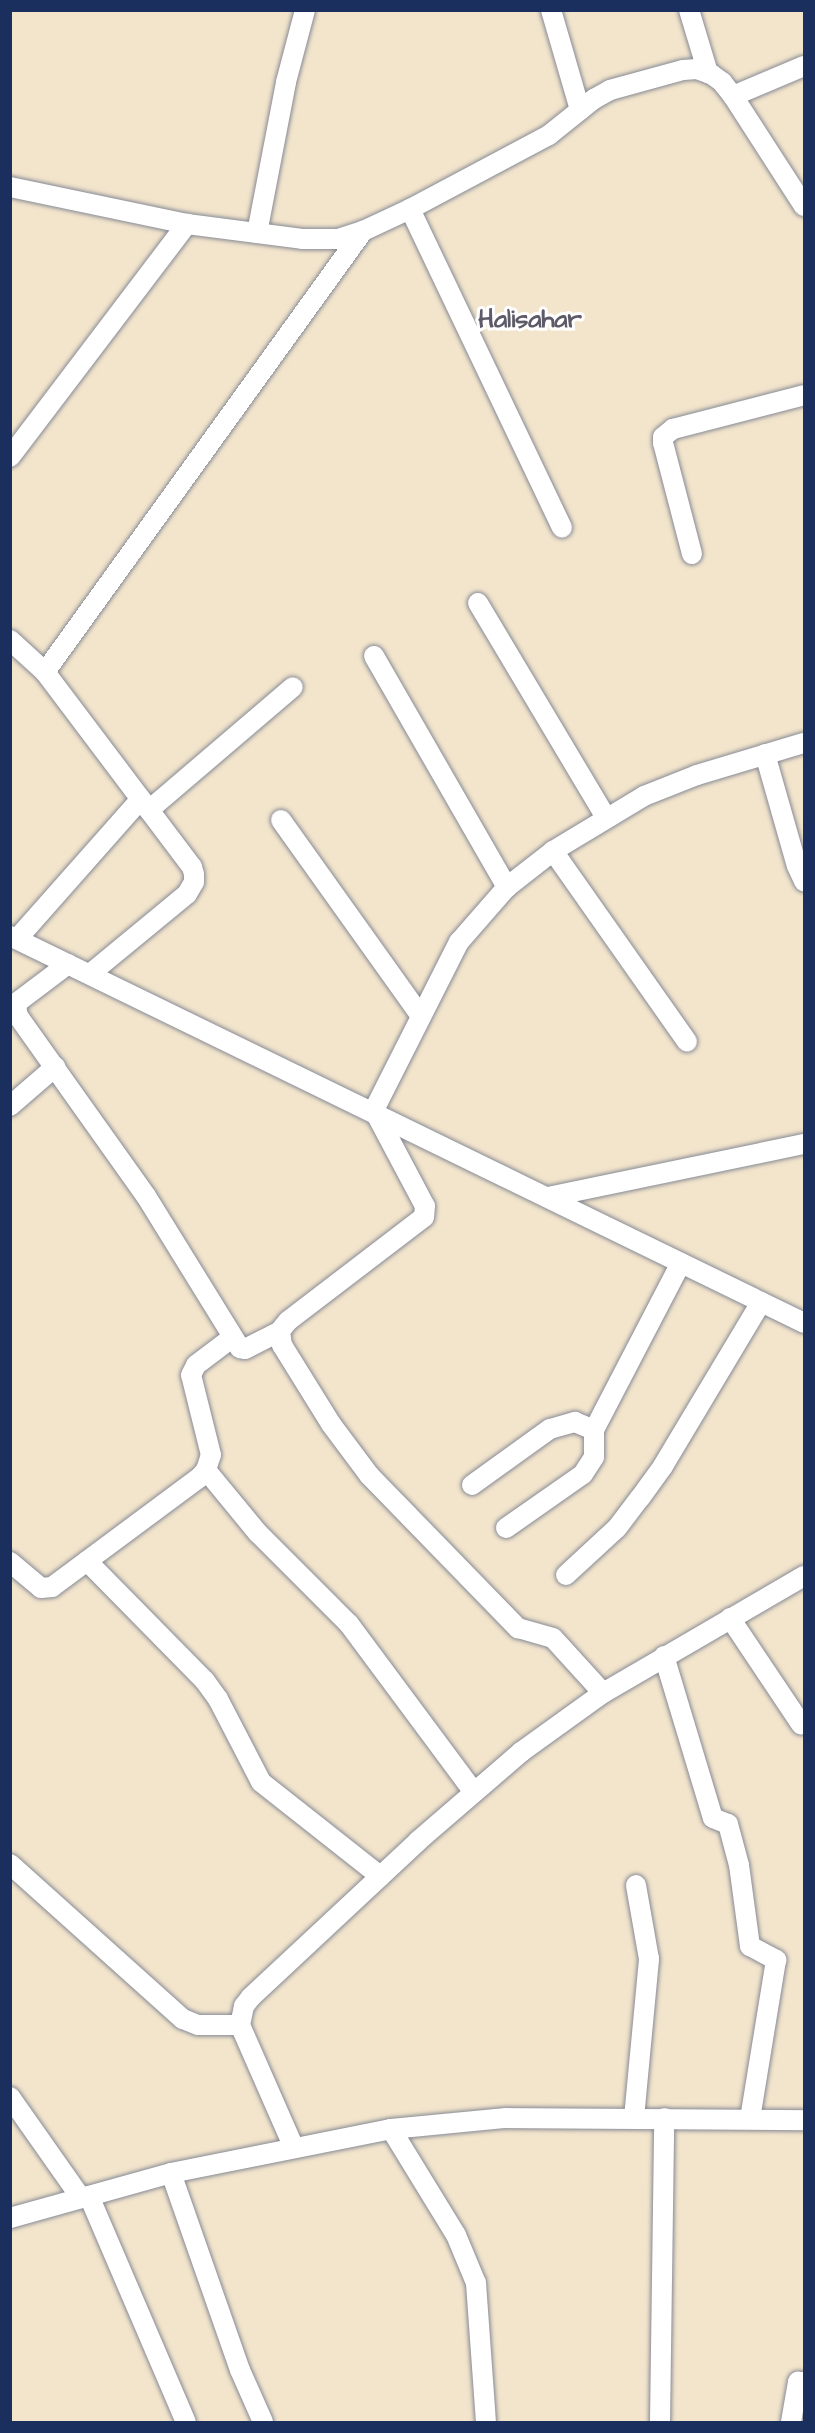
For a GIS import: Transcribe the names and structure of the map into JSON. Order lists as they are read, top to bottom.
{
  "districts": ["Halisahar"]
}
